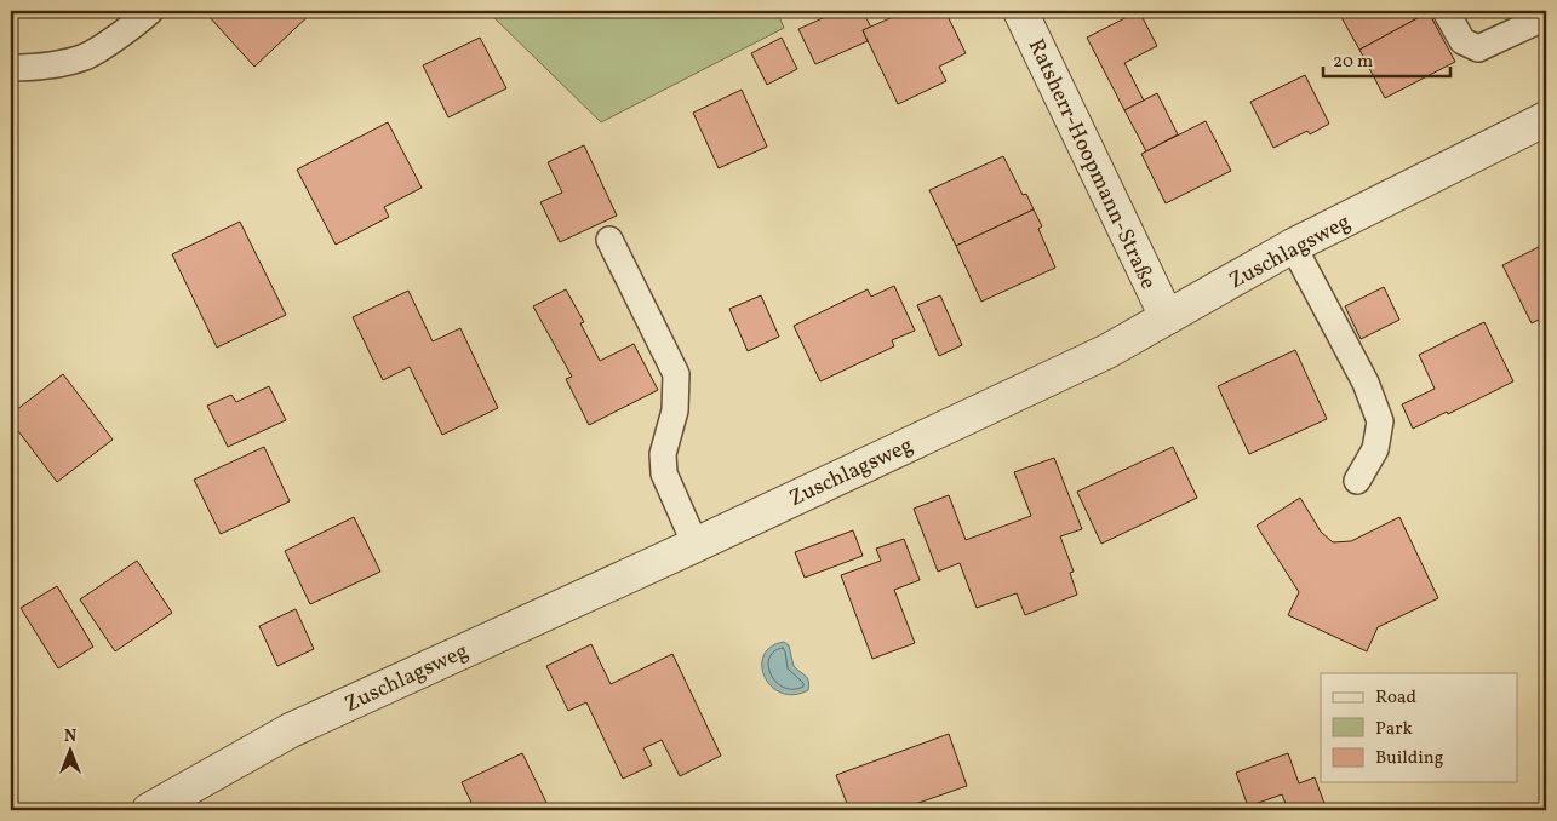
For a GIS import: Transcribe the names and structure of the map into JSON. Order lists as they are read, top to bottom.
{
  "streets": {
    "street": ["Ratsherr-Hoopmann-Straße", "Zuschlagsweg"]
  },
  "crossings": [
    ["Ratsherr-Hoopmann-Straße", "Zuschlagsweg"]
  ],
  "legend": ["Road", "Park", "Building"],
  "scale_bar": "20 m",
  "north": "top"
}
